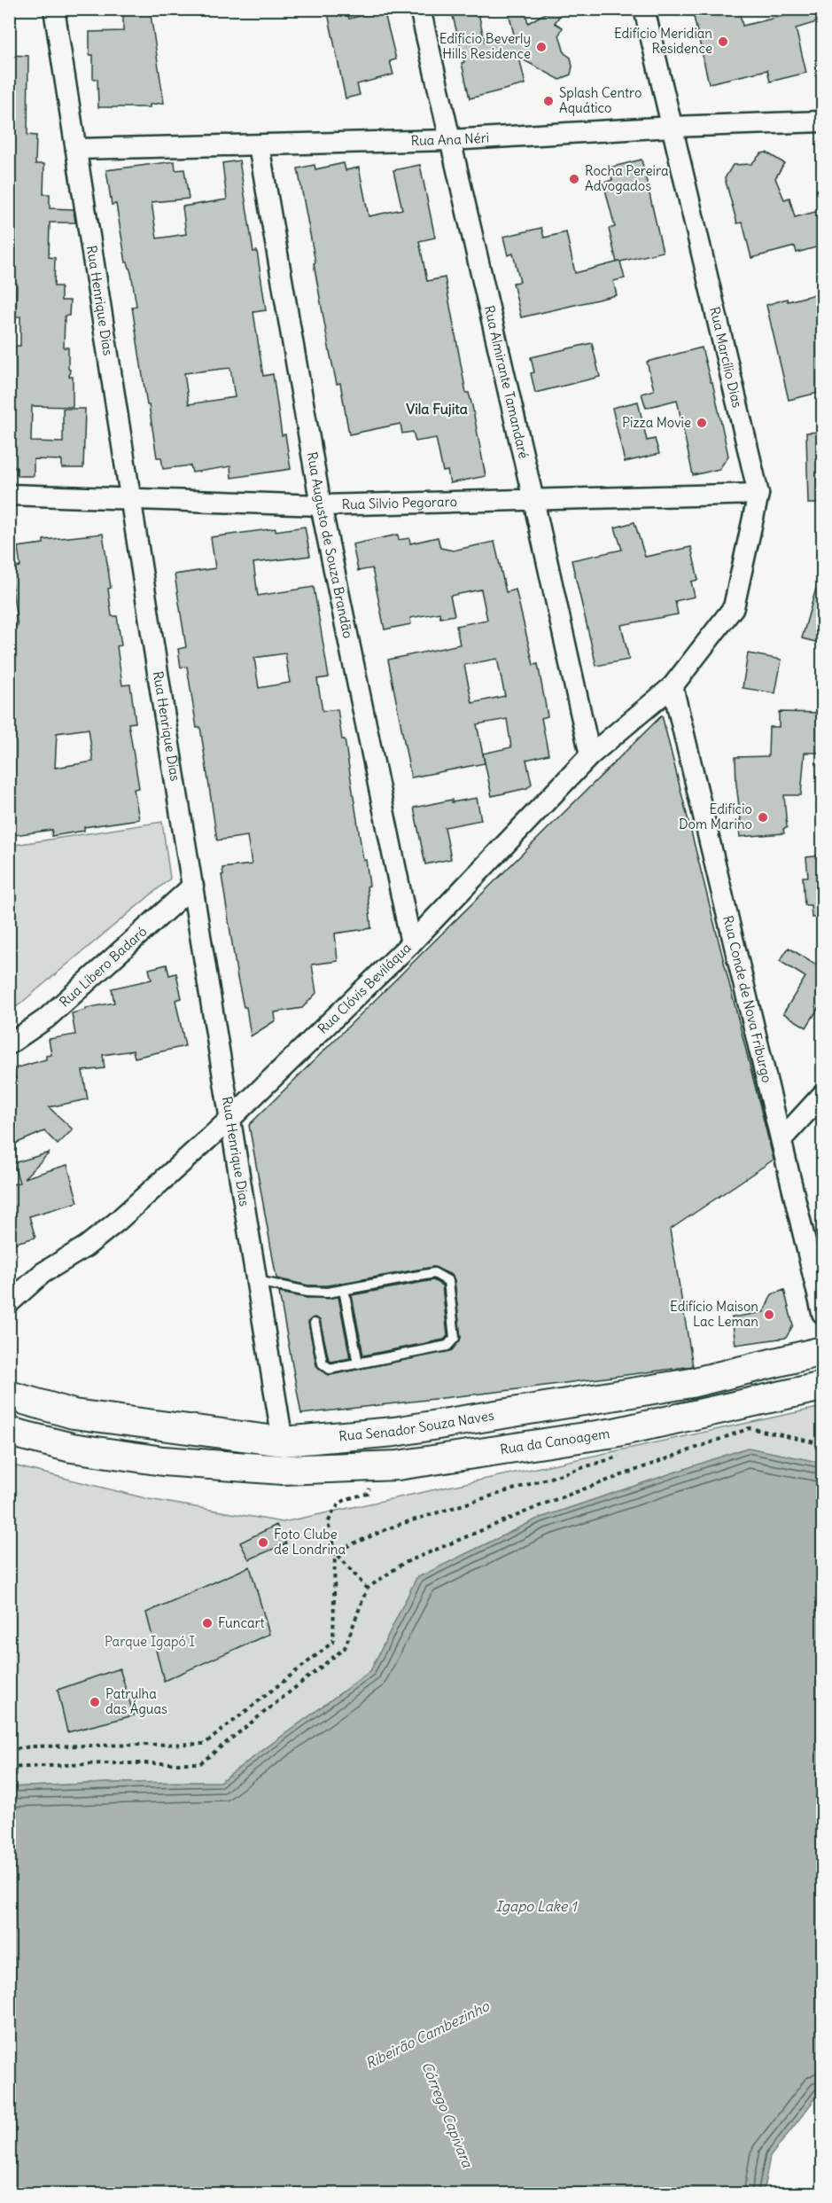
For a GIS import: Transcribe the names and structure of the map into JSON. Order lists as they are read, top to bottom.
{
  "streets": {
    "main road": ["Rua Senador Souza Naves", "Rua da Canoagem"],
    "street": [
      "Rua Ana Néri",
      "Rua Henrique Dias",
      "Rua Marcílio Dias",
      "Rua Almirante Tamandaré",
      "Rua Silvio Pegoraro",
      "Rua Augusto de Souza Brandão",
      "Rua Líbero Badaró",
      "Rua Clóvis Beviláqua",
      "Rua Conde de Nova Friburgo"
    ]
  },
  "crossings": [
    ["Rua Ana Néri", "Rua Henrique Dias"],
    ["Rua Ana Néri", "Rua Marcílio Dias"],
    ["Rua Ana Néri", "Rua Almirante Tamandaré"],
    ["Rua Ana Néri", "Rua Augusto de Souza Brandão"],
    ["Rua Henrique Dias", "Rua Silvio Pegoraro"],
    ["Rua Henrique Dias", "Rua Líbero Badaró"],
    ["Rua Henrique Dias", "Rua Clóvis Beviláqua"],
    ["Rua Henrique Dias", "Rua Senador Souza Naves"],
    ["Rua Marcílio Dias", "Rua Silvio Pegoraro"],
    ["Rua Marcílio Dias", "Rua Clóvis Beviláqua"],
    ["Rua Marcílio Dias", "Rua Conde de Nova Friburgo"],
    ["Rua Almirante Tamandaré", "Rua Silvio Pegoraro"],
    ["Rua Almirante Tamandaré", "Rua Clóvis Beviláqua"],
    ["Rua Silvio Pegoraro", "Rua Augusto de Souza Brandão"],
    ["Rua Augusto de Souza Brandão", "Rua Clóvis Beviláqua"],
    ["Rua Clóvis Beviláqua", "Rua Conde de Nova Friburgo"]
  ],
  "districts": ["Vila Fujita"],
  "water": ["Igapo Lake 1", "Ribeirão Cambezinho", "Córrego Capivara"],
  "parks": ["Parque Igapó I"],
  "places": [
    "Edifício Meridian Residence",
    "Edifício Beverly Hills Residence",
    "Splash Centro Aquático",
    "Rocha Pereira Advogados",
    "Pizza Movie",
    "Edifício Dom Marino",
    "Edifício Maison Lac Leman",
    "Foto Clube de Londrina",
    "Funcart",
    "Patrulha das Águas"
  ]
}
